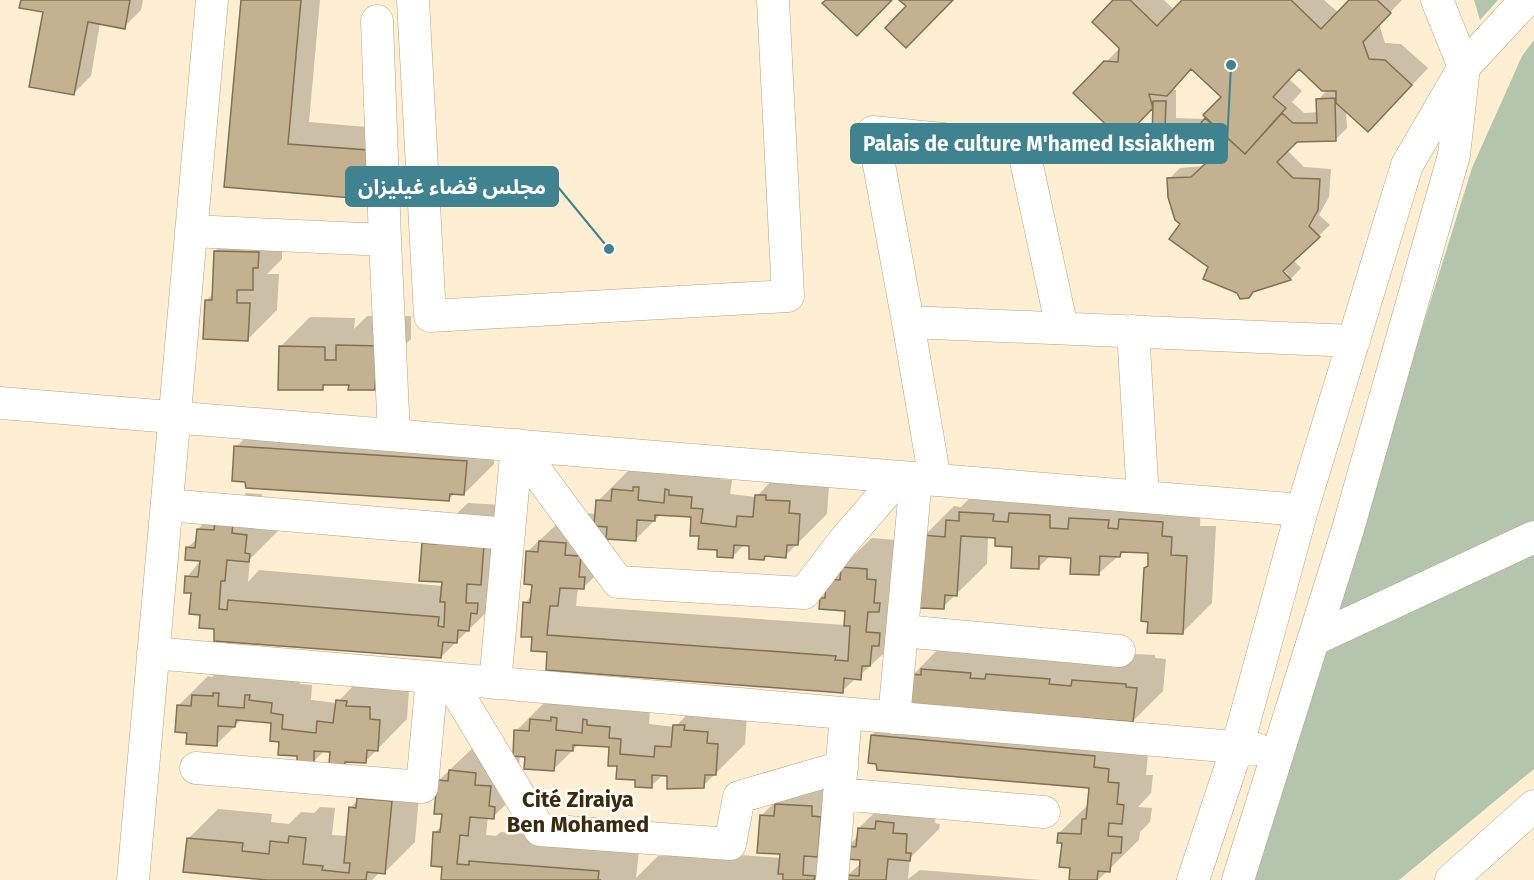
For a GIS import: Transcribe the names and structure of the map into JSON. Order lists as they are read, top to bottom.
{
  "districts": ["Cité Ziraiya Ben Mohamed"],
  "places": ["Palais de culture M'hamed Issiakhem", "مجلس قضاء غيليزان"]
}
